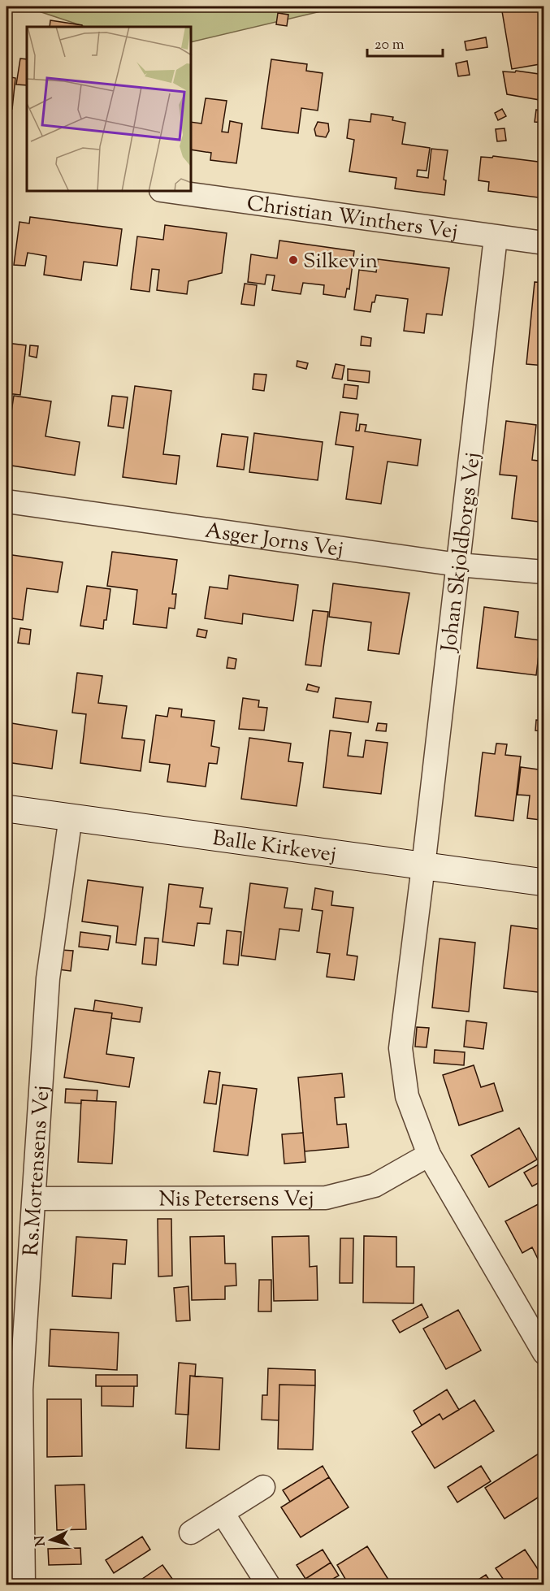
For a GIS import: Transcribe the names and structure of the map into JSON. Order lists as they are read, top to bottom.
{
  "streets": {
    "street": [
      "Christian Winthers Vej",
      "Asger Jorns Vej",
      "Johan Skjoldborgs Vej",
      "Balle Kirkevej",
      "Rs.Mortensens Vej",
      "Nis Petersens Vej"
    ]
  },
  "crossings": [
    ["Christian Winthers Vej", "Johan Skjoldborgs Vej"],
    ["Asger Jorns Vej", "Johan Skjoldborgs Vej"],
    ["Johan Skjoldborgs Vej", "Balle Kirkevej"],
    ["Balle Kirkevej", "Rs.Mortensens Vej"],
    ["Rs.Mortensens Vej", "Nis Petersens Vej"]
  ],
  "places": ["Silkevin"],
  "scale_bar": "20 m",
  "north": "left"
}
